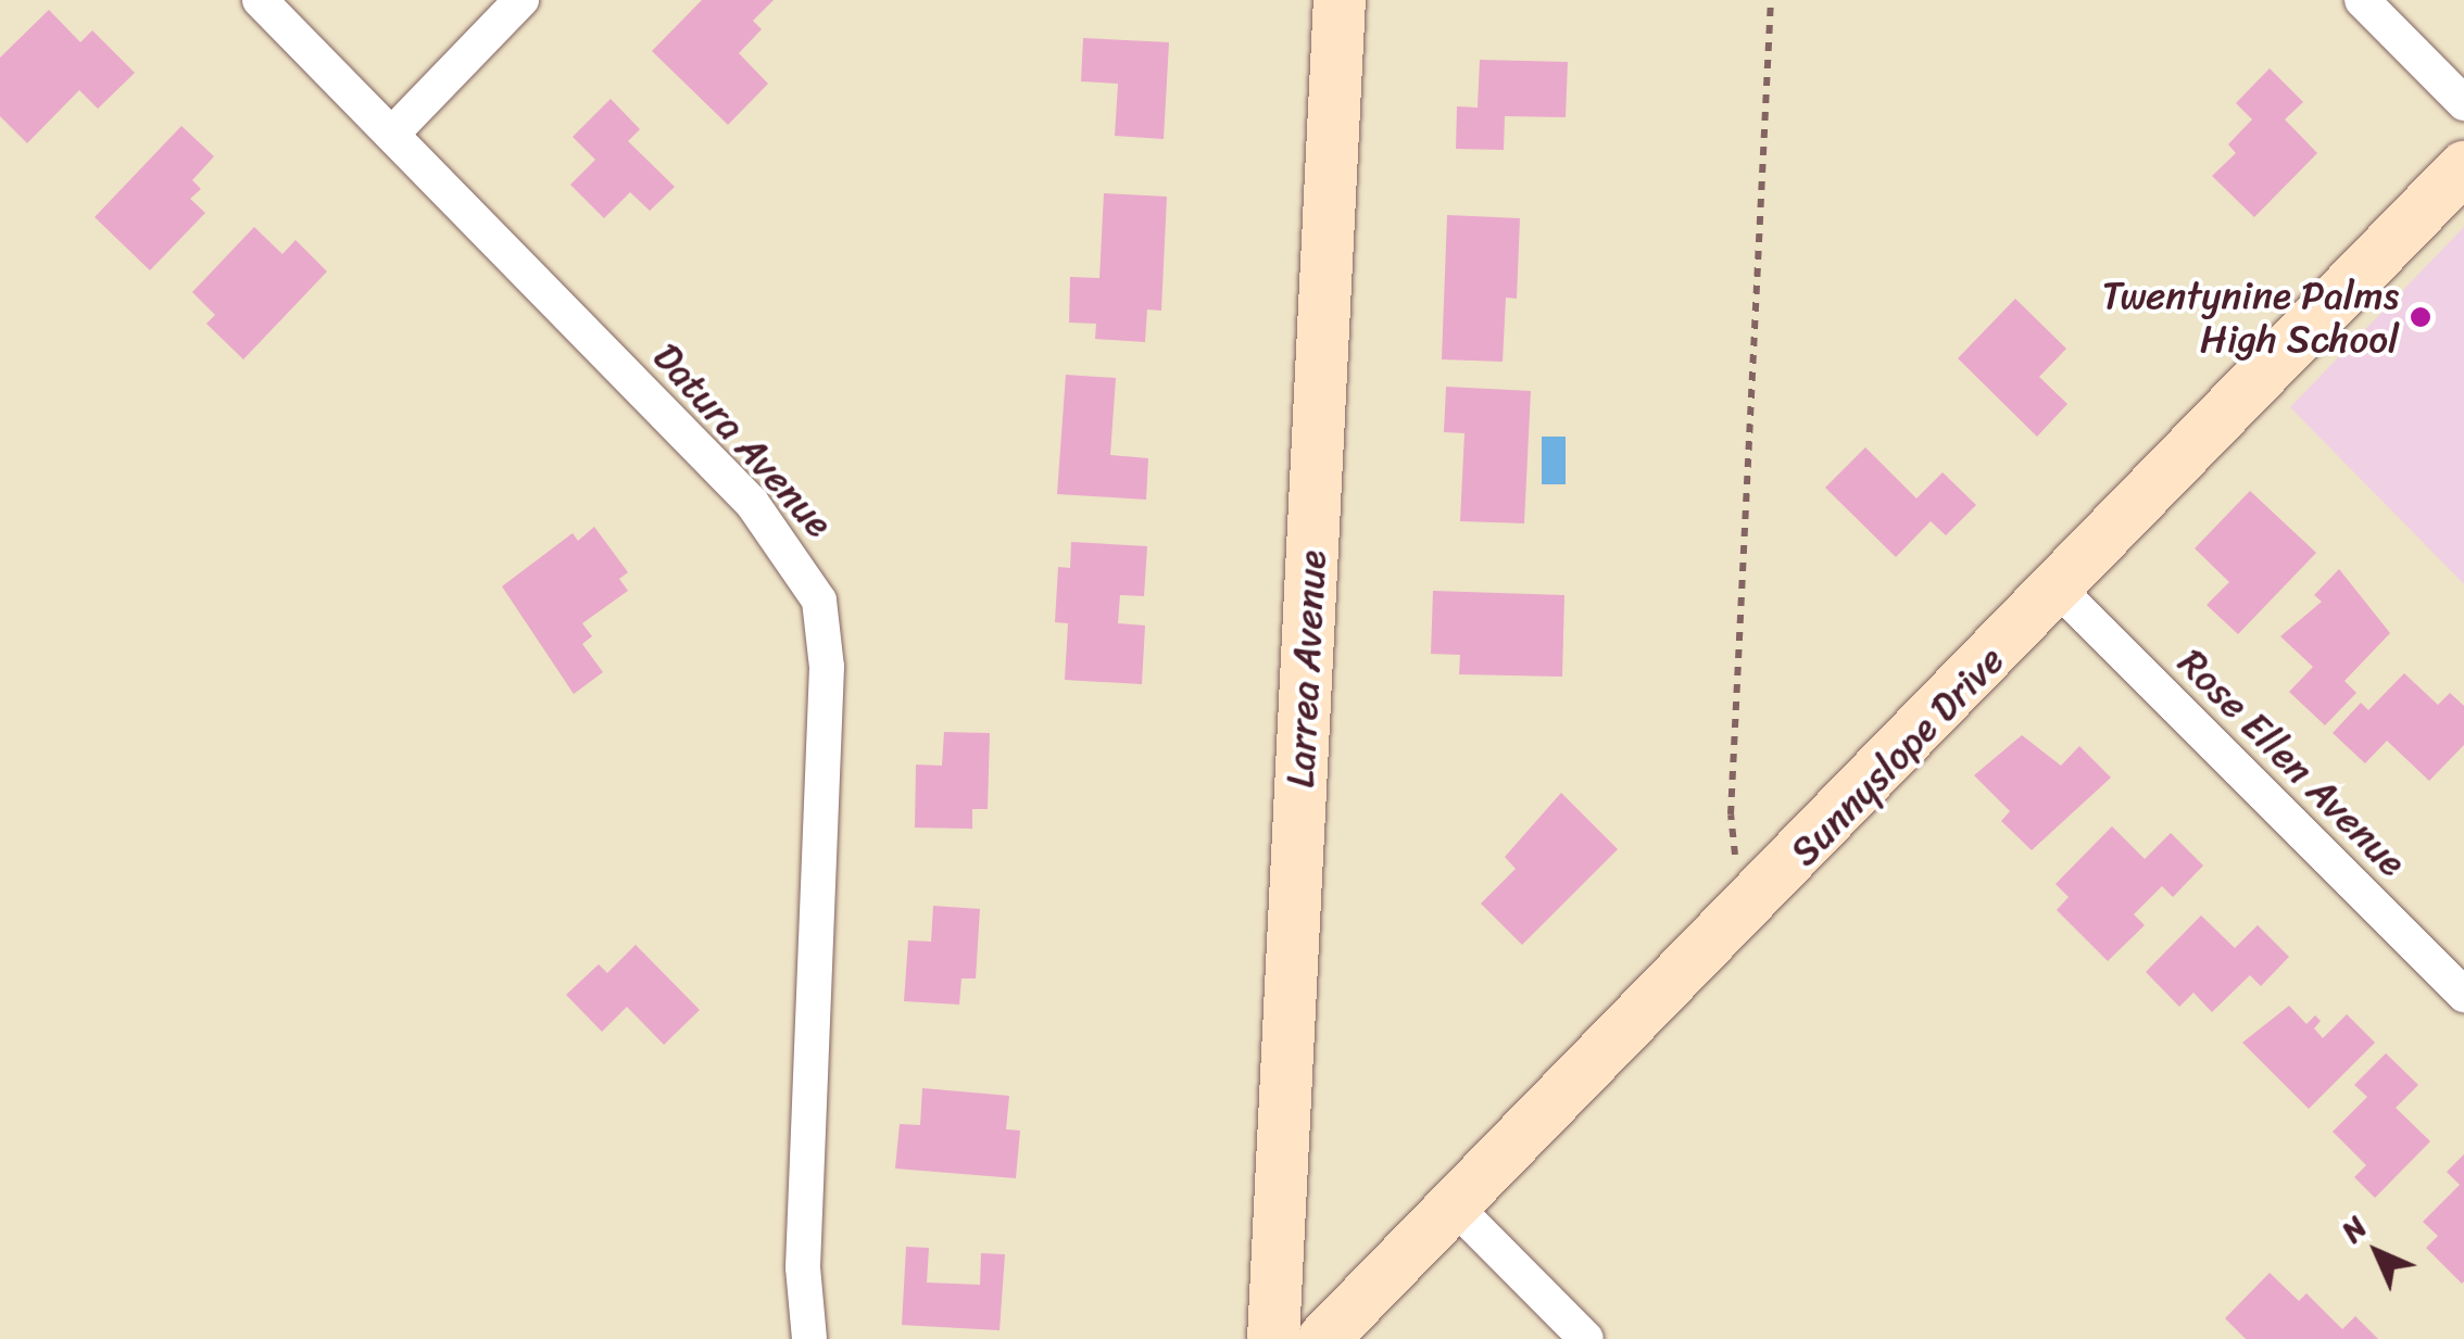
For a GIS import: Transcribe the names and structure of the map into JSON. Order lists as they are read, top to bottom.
{
  "streets": {
    "street": [
      "Datura Avenue",
      "Larrea Avenue",
      "Sunnyslope Drive",
      "Rose Ellen Avenue"
    ]
  },
  "crossings": [
    ["Sunnyslope Drive", "Rose Ellen Avenue"]
  ],
  "places": ["Twentynine Palms High School"],
  "north": "top left"
}
